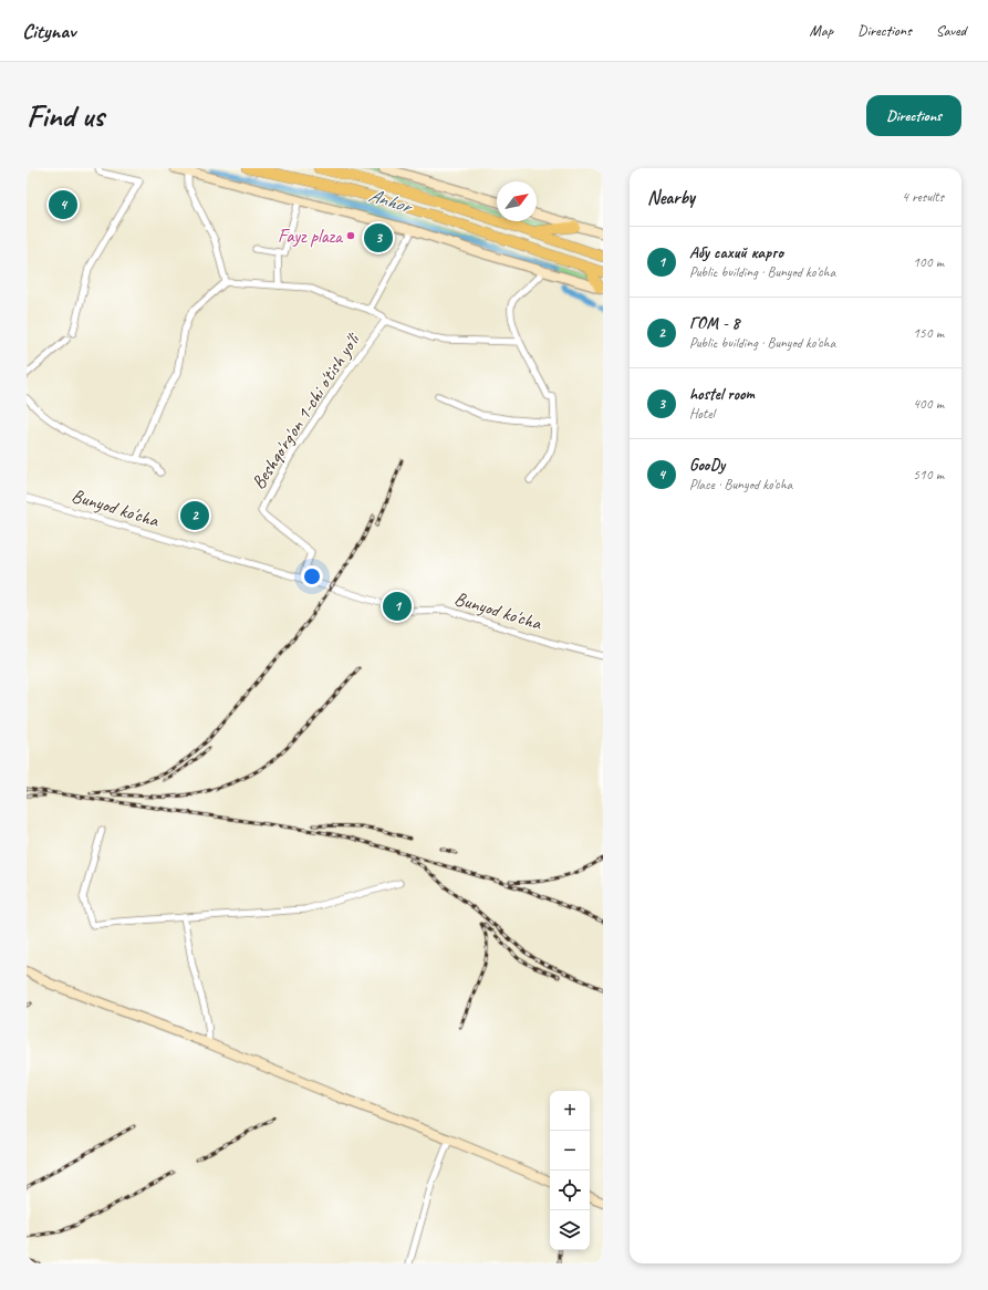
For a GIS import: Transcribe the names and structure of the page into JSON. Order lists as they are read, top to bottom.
{
  "streets": {
    "street": ["Beshqo'rg'on 1-chi o'tish yo'li", "Bunyod ko'cha"]
  },
  "crossings": [
    ["Beshqo'rg'on 1-chi o'tish yo'li", "Bunyod ko'cha"]
  ],
  "water": ["Anhor"],
  "places": ["Fayz plaza"],
  "north": "top right",
  "page": {
    "header": "Citynav",
    "nav": ["Map", "Directions", "Saved"],
    "buttons": "Directions",
    "title": "Find us",
    "heading": ["Nearby", "4 results"],
    "pins": [
      "4",
      "3",
      "2",
      "1"
    ],
    "list": [
      {
        "mark": "1",
        "name": "Абу сахий карго",
        "note": "Public building · Bunyod ko'cha",
        "value": "100 m"
      },
      {
        "mark": "2",
        "name": "ГОМ - 8",
        "note": "Public building · Bunyod ko'cha",
        "value": "150 m"
      },
      {
        "mark": "3",
        "name": "hostel room",
        "note": "Hotel",
        "value": "400 m"
      },
      {
        "mark": "4",
        "name": "GooDy",
        "note": "Place · Bunyod ko'cha",
        "value": "510 m"
      }
    ],
    "map_buttons": ["+", "−"]
  }
}
